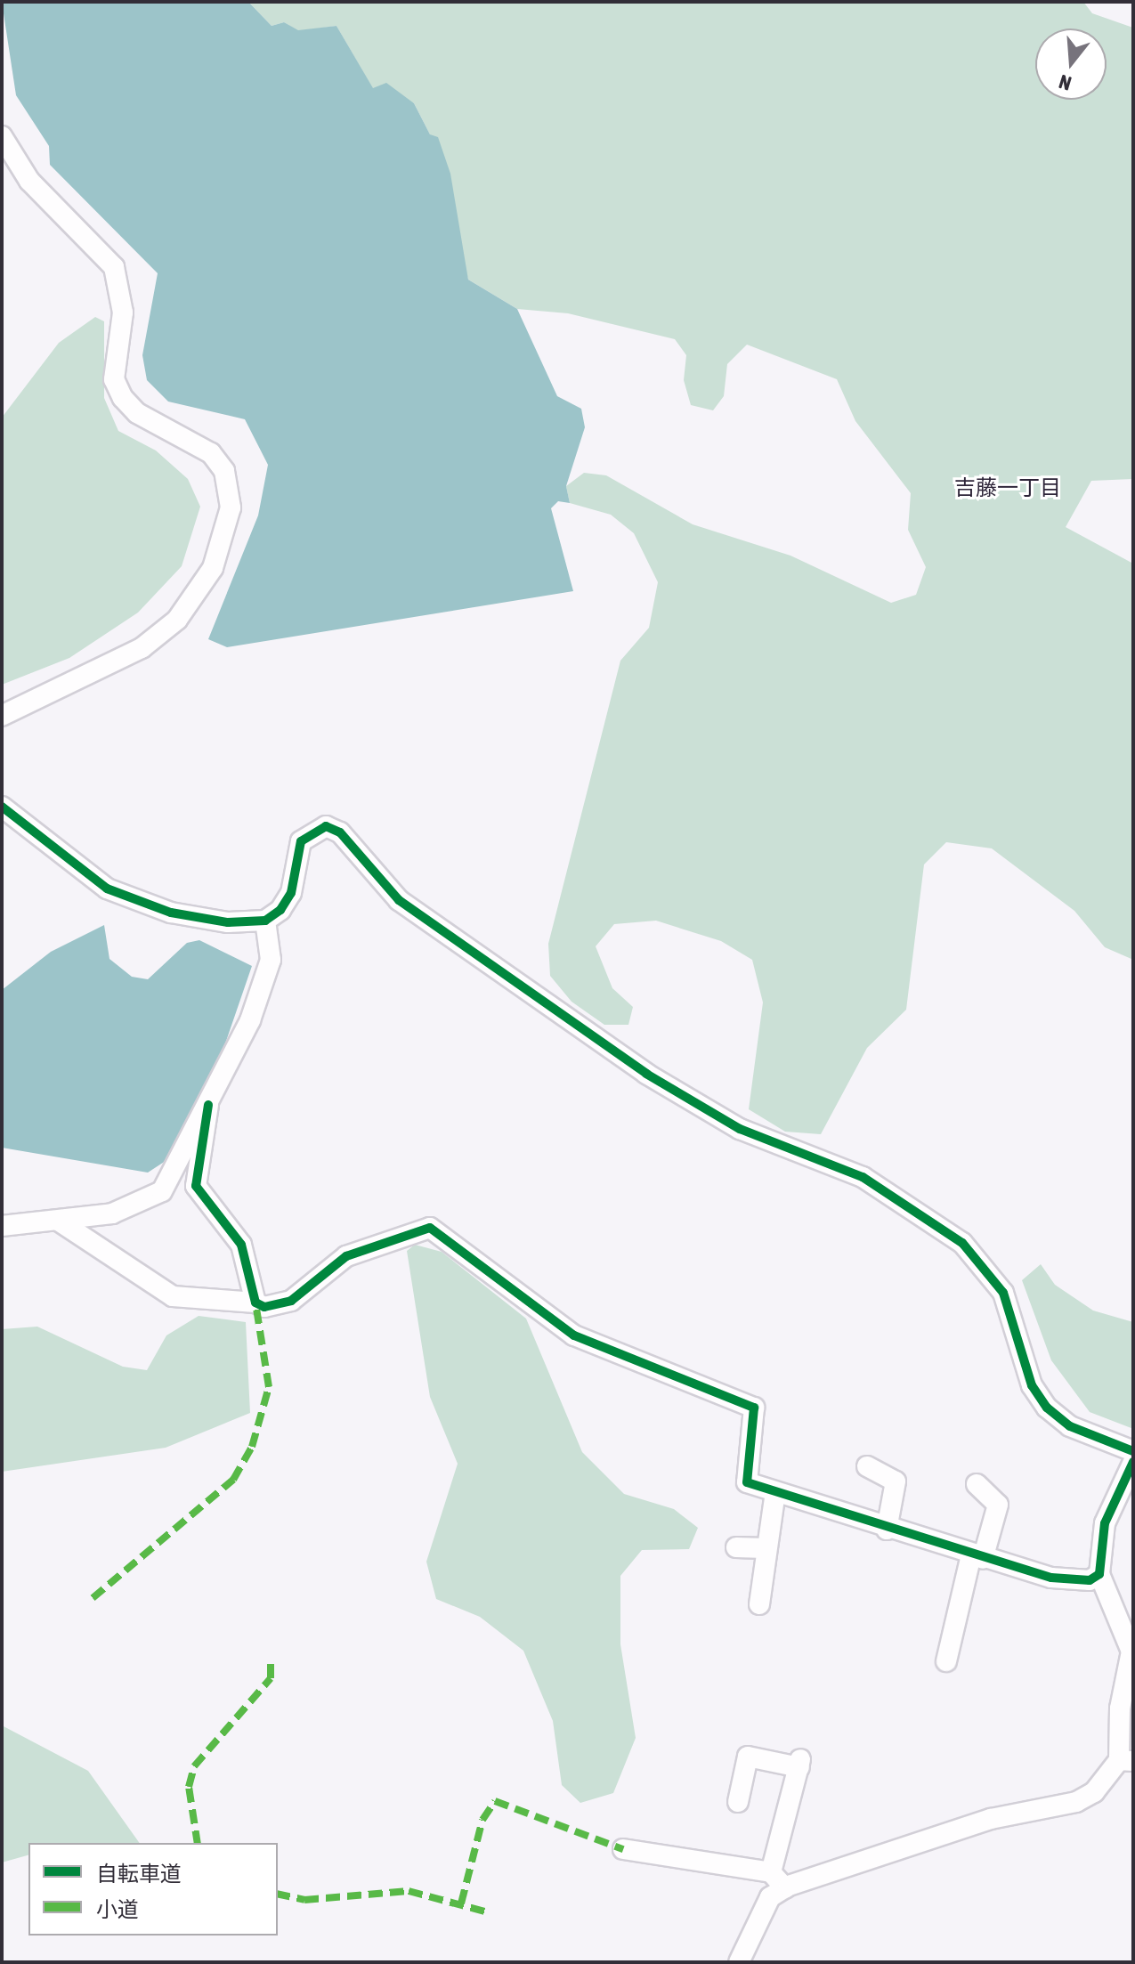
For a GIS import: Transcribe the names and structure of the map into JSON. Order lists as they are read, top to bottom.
{
  "districts": ["吉藤一丁目"],
  "legend": ["自転車道", "小道"],
  "north": "bottom"
}
